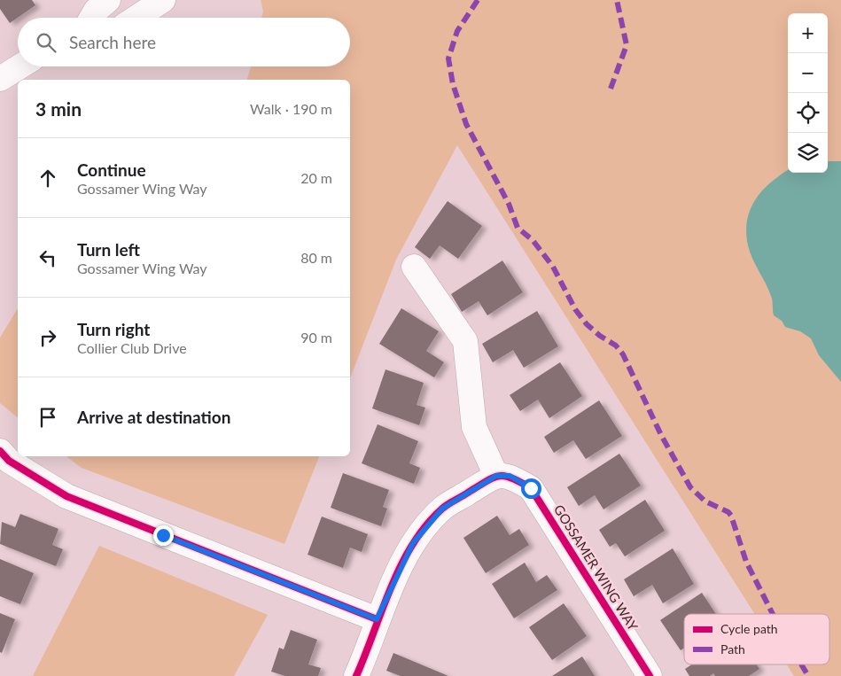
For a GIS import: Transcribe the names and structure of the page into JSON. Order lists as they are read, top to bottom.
{
  "streets": {
    "street": ["GOSSAMER WING WAY"]
  },
  "legend": ["Cycle path", "Path"],
  "page": {
    "map_buttons": ["+", "−"],
    "search": "Search here",
    "heading": ["3 min", "Walk · 190 m"],
    "list": [
      ["Continue", "Gossamer Wing Way", "20 m"],
      ["Turn left", "Gossamer Wing Way", "80 m"],
      ["Turn right", "Collier Club Drive", "90 m"],
      "Arrive at destination"
    ]
  }
}
